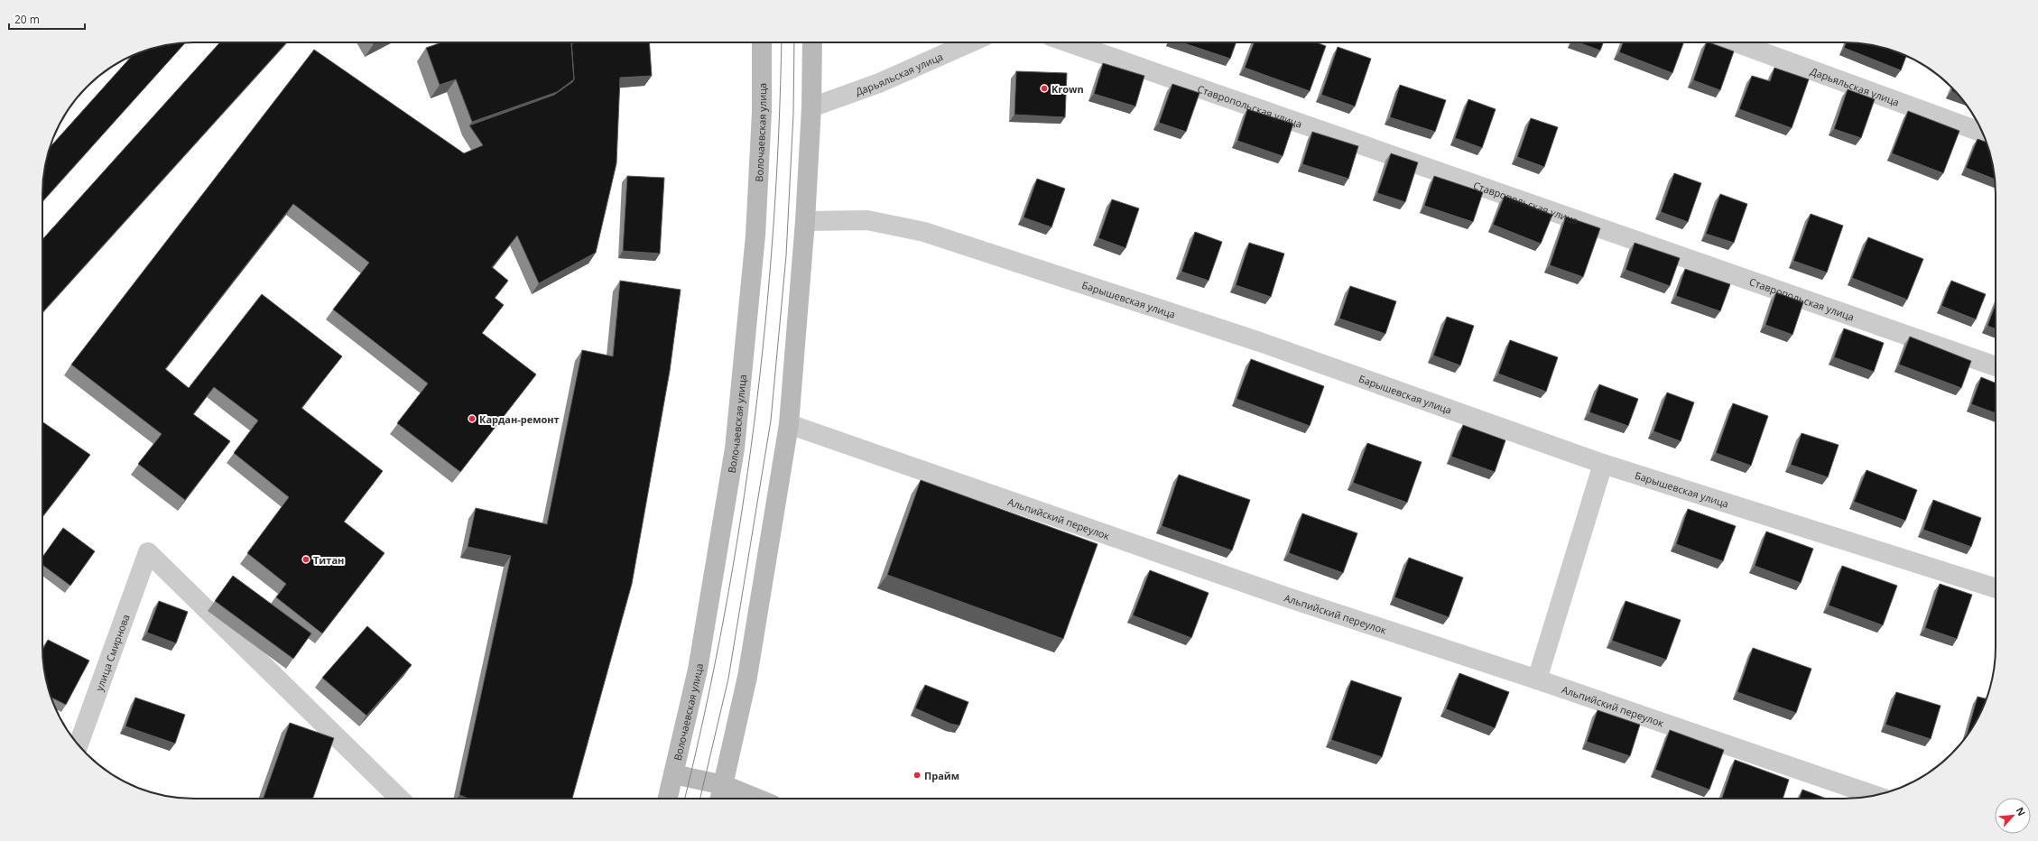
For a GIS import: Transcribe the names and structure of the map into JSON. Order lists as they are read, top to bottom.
{
  "streets": {
    "main road": ["Волочаевская улица"],
    "street": [
      "Дарьяльская улица",
      "Ставропольская улица",
      "Барышевская улица",
      "Альпийский переулок",
      "улица Смирнова"
    ]
  },
  "places": [
    "Krown",
    "Кардан-ремонт",
    "Титан",
    "Прайм"
  ],
  "scale_bar": "20 m",
  "north": "top right"
}
